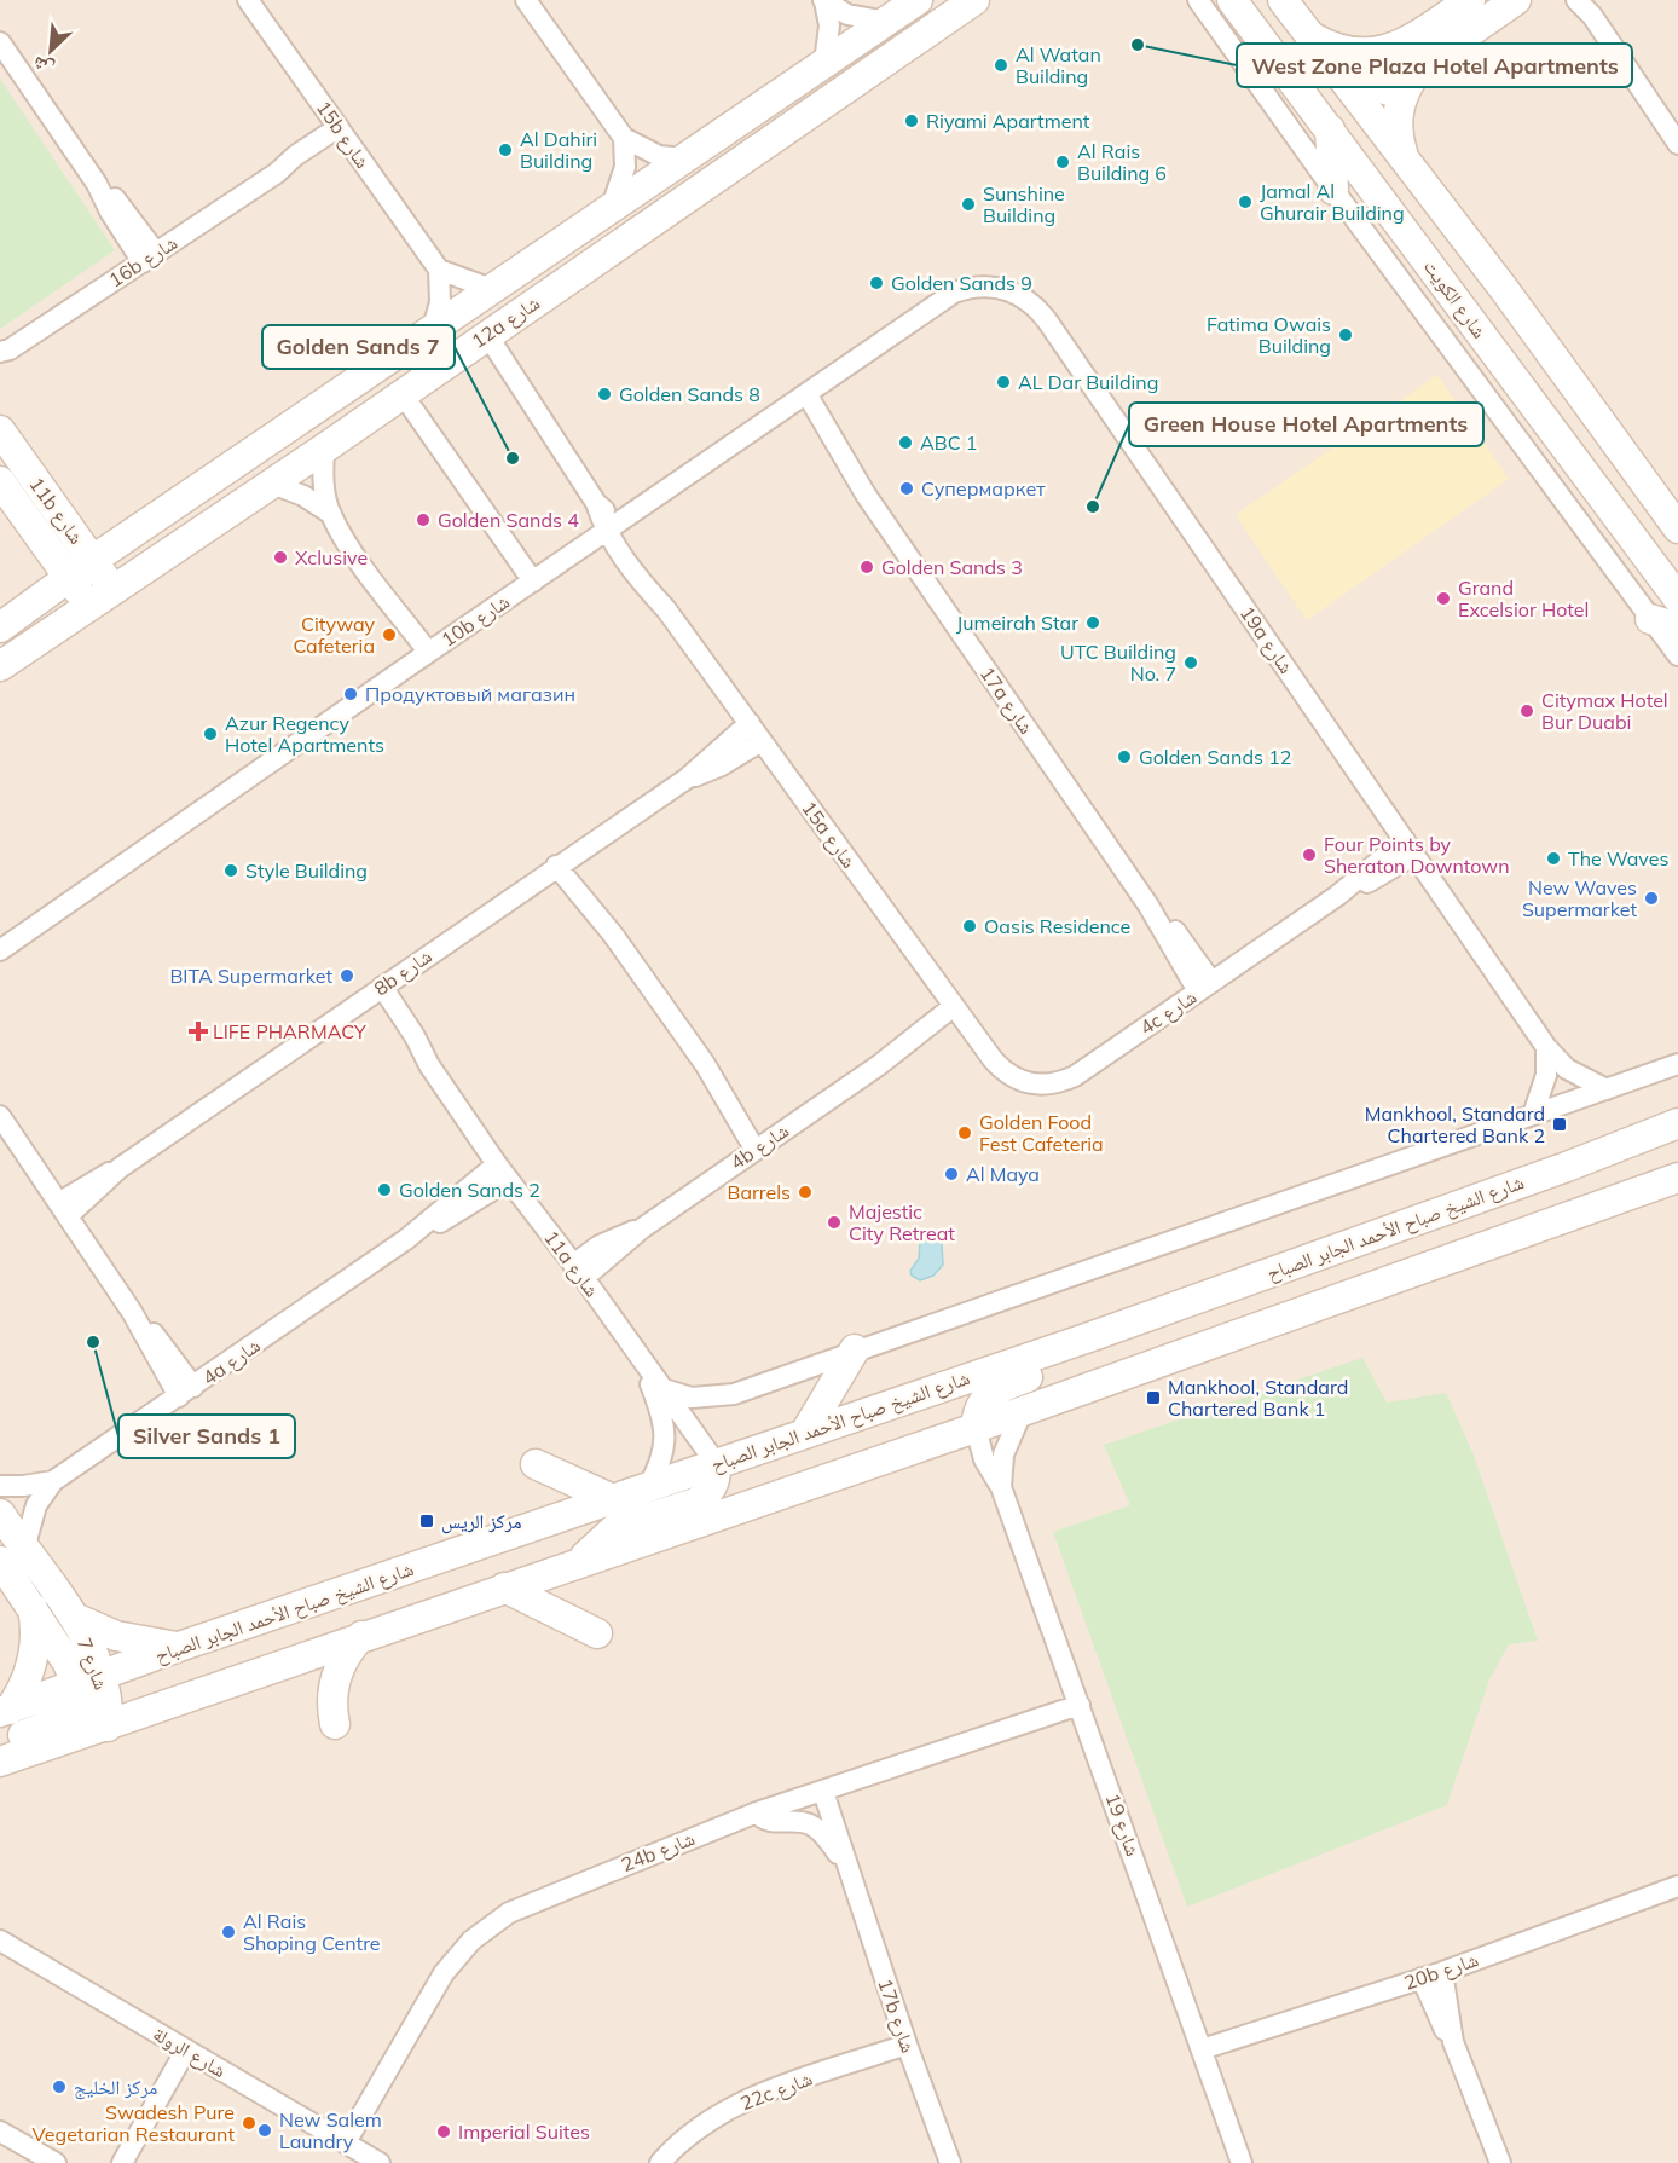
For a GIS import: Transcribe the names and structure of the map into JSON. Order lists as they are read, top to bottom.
{
  "streets": {
    "main road": [
      "شارع الكويت",
      "12a شارع",
      "11b شارع",
      "شارع الشيخ صباح الأحمد الجابر الصباح",
      "شارع 7"
    ],
    "street": [
      "15b شارع",
      "16b شارع",
      "10b شارع",
      "19a شارع",
      "17a شارع",
      "15a شارع",
      "8b شارع",
      "4c شارع",
      "4b شارع",
      "11a شارع",
      "4a شارع",
      "شارع 19",
      "24b شارع",
      "20b شارع",
      "17b شارع",
      "شارع الرولة",
      "22c شارع"
    ]
  },
  "crossings": [
    ["15b شارع", "16b شارع"],
    ["12a شارع", "11b شارع"],
    ["12a شارع", "15a شارع"],
    ["10b شارع", "19a شارع"],
    ["10b شارع", "17a شارع"],
    ["10b شارع", "15a شارع"],
    ["19a شارع", "4c شارع"],
    ["17a شارع", "4c شارع"],
    ["15a شارع", "8b شارع"],
    ["15a شارع", "4c شارع"],
    ["15a شارع", "4b شارع"],
    ["8b شارع", "11a شارع"],
    ["4b شارع", "11a شارع"],
    ["شارع الشيخ صباح الأحمد الجابر الصباح", "11a شارع"],
    ["شارع الشيخ صباح الأحمد الجابر الصباح", "شارع 7"],
    ["11a شارع", "4a شارع"],
    ["4a شارع", "شارع 7"],
    ["شارع 19", "24b شارع"],
    ["شارع 19", "20b شارع"],
    ["24b شارع", "17b شارع"],
    ["24b شارع", "شارع الرولة"],
    ["17b شارع", "22c شارع"]
  ],
  "places": {
    "other": [
      "West Zone Plaza Hotel Apartments",
      "Al Watan Building",
      "Riyami Apartment",
      "Al Dahiri Building",
      "Al Rais Building 6",
      "Jamal Al Ghurair Building",
      "Sunshine Building",
      "Golden Sands 9",
      "Fatima Owais Building",
      "AL Dar Building",
      "Golden Sands 8",
      "ABC 1",
      "Golden Sands 7",
      "Супермаркет",
      "Green House Hotel Apartments",
      "Golden Sands 4",
      "Xclusive",
      "Golden Sands 3",
      "Grand Excelsior Hotel",
      "Jumeirah Star",
      "Cityway Cafeteria",
      "UTC Building No. 7",
      "Продуктовый магазин",
      "Citymax Hotel Bur Duabi",
      "Azur Regency Hotel Apartments",
      "Golden Sands 12",
      "Four Points by Sheraton Downtown",
      "The Waves",
      "Style Building",
      "New Waves Supermarket",
      "Oasis Residence",
      "BITA Supermarket",
      "Golden Food Fest Cafeteria",
      "Al Maya",
      "Golden Sands 2",
      "Barrels",
      "Majestic City Retreat",
      "Silver Sands 1",
      "Al Rais Shoping Centre",
      "مركز الخليج",
      "Swadesh Pure Vegetarian Restaurant",
      "New Salem Laundry",
      "Imperial Suites"
    ],
    "health": ["LIFE PHARMACY"],
    "transit": ["Mankhool, Standard Chartered Bank 2", "Mankhool, Standard Chartered Bank 1", "مركز الريس"]
  },
  "north": "bottom left"
}
